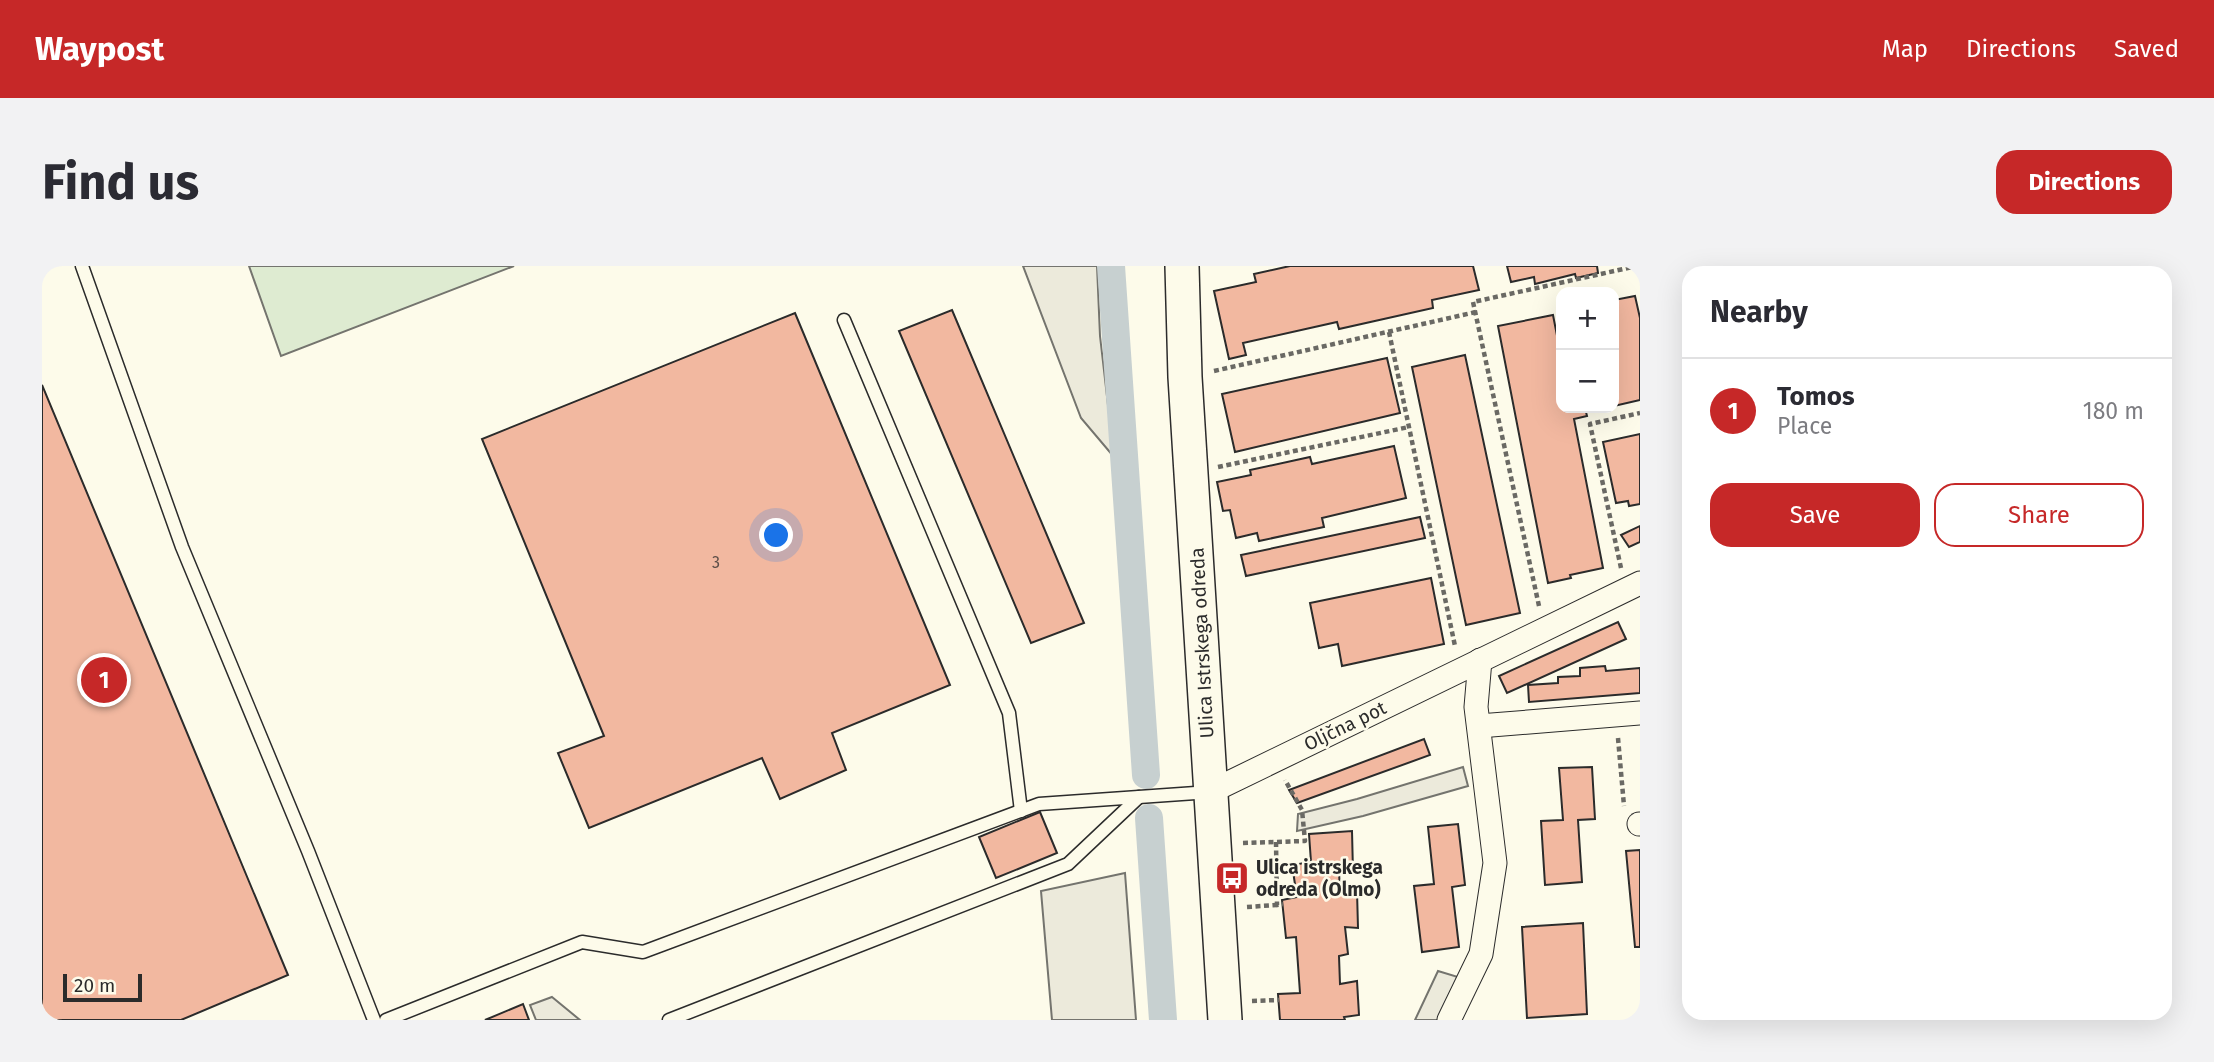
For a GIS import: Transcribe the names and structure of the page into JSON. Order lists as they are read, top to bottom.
{
  "streets": {
    "street": ["Ulica Istrskega odreda", "Oljčna pot"]
  },
  "crossings": [
    ["Ulica Istrskega odreda", "Oljčna pot"]
  ],
  "places": {
    "bus stop": ["Ulica istrskega odreda (Olmo)"]
  },
  "house_numbers": ["3"],
  "scale_bar": "20 m",
  "page": {
    "header": "Waypost",
    "nav": ["Map", "Directions", "Saved"],
    "buttons": [
      "Directions",
      ["Save", "Share"]
    ],
    "title": "Find us",
    "heading": "Nearby",
    "map_buttons": ["+", "−"],
    "list": [
      {
        "mark": "1",
        "name": "Tomos",
        "note": "Place",
        "value": "180 m"
      }
    ],
    "pins": "1",
    "scale": "20 m"
  }
}
